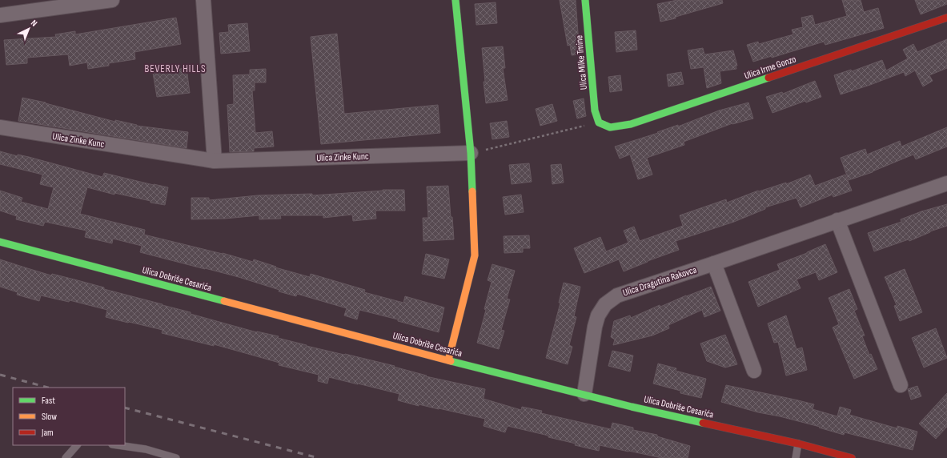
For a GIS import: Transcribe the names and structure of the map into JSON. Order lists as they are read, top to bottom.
{
  "streets": {
    "street": [
      "Ulica Milke Tmine",
      "Ulica Irme Gonzo",
      "Ulica Zinke Kunc",
      "Ulica Dobriše Cesarića",
      "Ulica Dragutina Rakovca"
    ]
  },
  "crossings": [
    ["Ulica Milke Tmine", "Ulica Irme Gonzo"],
    ["Ulica Dobriše Cesarića", "Ulica Dragutina Rakovca"]
  ],
  "districts": ["BEVERLY HILLS"],
  "legend": ["Fast", "Slow", "Jam"],
  "north": "top right"
}
